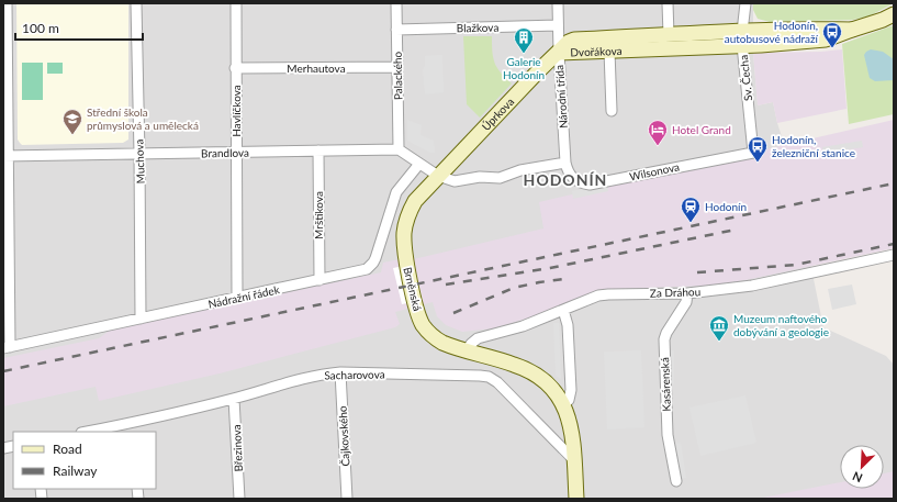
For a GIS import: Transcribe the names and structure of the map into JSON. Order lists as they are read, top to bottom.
{
  "streets": {
    "main road": ["Dvořákova", "Úprkova", "Brněnská"],
    "street": [
      "Blažkova",
      "Merhautova",
      "Palackého",
      "Sv. Čecha",
      "Národní třída",
      "Havlíčkova",
      "Brandlova",
      "Muchova",
      "Wilsonova",
      "Mrštíkova",
      "Za Dráhou",
      "Nádražní řádek",
      "Sacharovova",
      "Kasárenská",
      "Čajkovského",
      "Březinova"
    ]
  },
  "crossings": [
    ["Blažkova", "Palackého"],
    ["Blažkova", "Národní třída"],
    ["Dvořákova", "Sv. Čecha"],
    ["Dvořákova", "Národní třída"],
    ["Dvořákova", "Úprkova"],
    ["Merhautova", "Palackého"],
    ["Merhautova", "Havlíčkova"],
    ["Palackého", "Brandlova"],
    ["Sv. Čecha", "Wilsonova"],
    ["Národní třída", "Úprkova"],
    ["Národní třída", "Wilsonova"],
    ["Havlíčkova", "Brandlova"],
    ["Havlíčkova", "Nádražní řádek"],
    ["Úprkova", "Brněnská"],
    ["Brandlova", "Muchova"],
    ["Brandlova", "Mrštíkova"],
    ["Muchova", "Nádražní řádek"],
    ["Mrštíkova", "Nádražní řádek"],
    ["Brněnská", "Za Dráhou"],
    ["Brněnská", "Sacharovova"],
    ["Za Dráhou", "Kasárenská"],
    ["Sacharovova", "Čajkovského"],
    ["Sacharovova", "Březinova"]
  ],
  "districts": ["HODONÍN"],
  "places": {
    "bus stop": ["Hodonín, autobusové nádraží", "Hodonín, železniční stanice"],
    "building": ["Galerie Hodonín"],
    "school or university": ["Střední škola průmyslová a umělecká"],
    "hotel": ["Hotel Grand"],
    "station": ["Hodonín"],
    "museum": ["Muzeum naftového dobývání a geologie"]
  },
  "legend": ["Road", "Railway"],
  "scale_bar": "100 m",
  "north": "bottom left"
}
